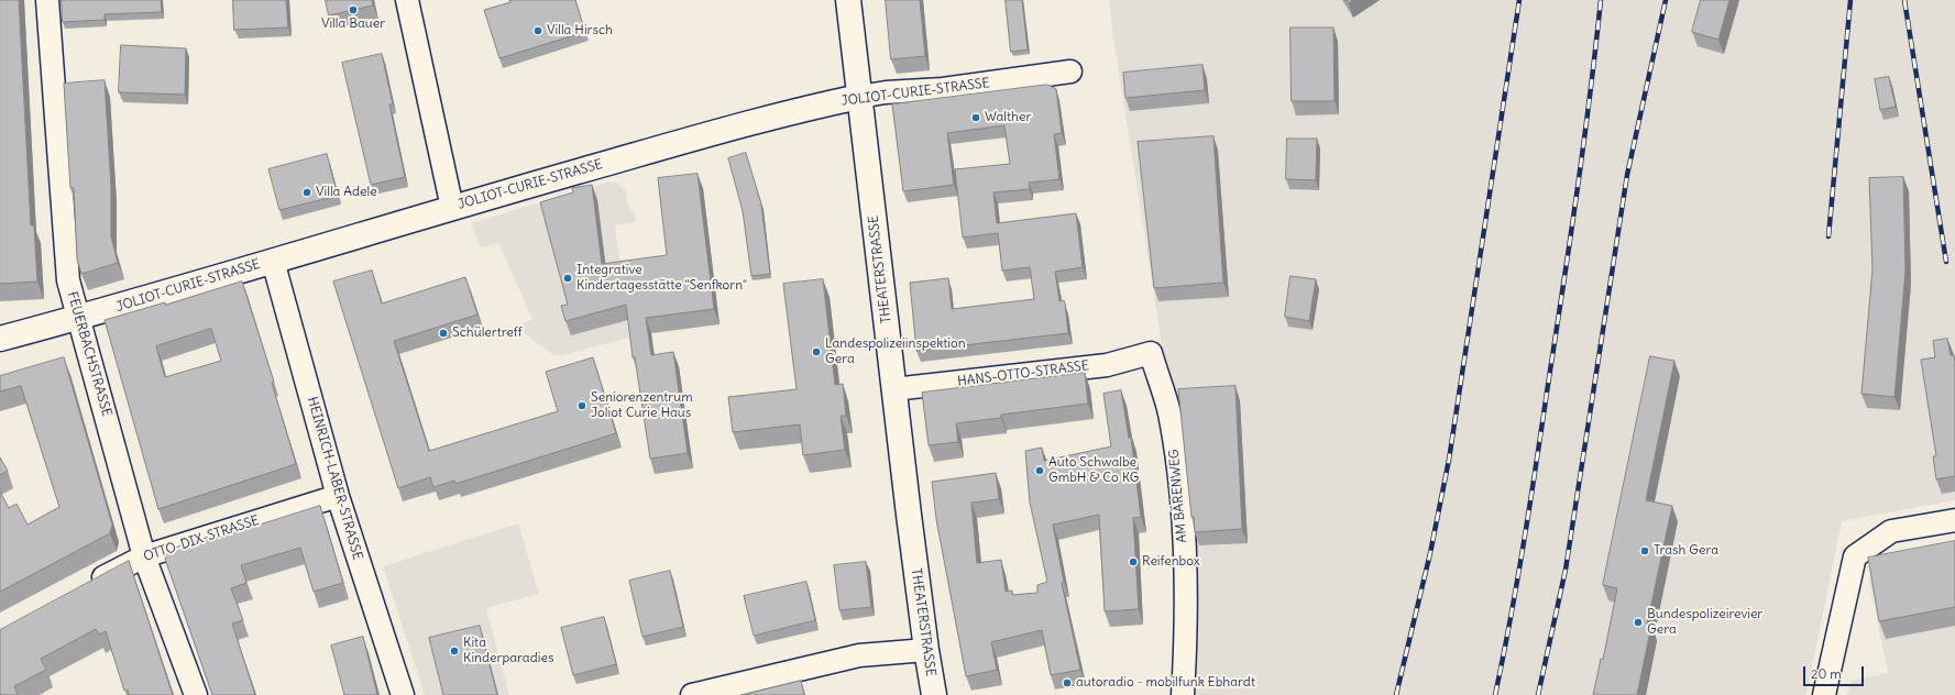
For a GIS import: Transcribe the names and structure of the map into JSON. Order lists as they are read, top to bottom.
{
  "streets": {
    "main road": ["JOLIOT-CURIE-STRASSE", "THEATERSTRASSE"],
    "street": [
      "FEUERBACHSTRASSE",
      "HANS-OTTO-STRASSE",
      "HEINRICH-LABER-STRASSE",
      "AM BÄRENWEG",
      "OTTO-DIX-STRASSE"
    ]
  },
  "crossings": [
    ["JOLIOT-CURIE-STRASSE", "THEATERSTRASSE"],
    ["JOLIOT-CURIE-STRASSE", "FEUERBACHSTRASSE"],
    ["JOLIOT-CURIE-STRASSE", "HEINRICH-LABER-STRASSE"],
    ["THEATERSTRASSE", "HANS-OTTO-STRASSE"],
    ["FEUERBACHSTRASSE", "OTTO-DIX-STRASSE"],
    ["HANS-OTTO-STRASSE", "AM BÄRENWEG"],
    ["HEINRICH-LABER-STRASSE", "OTTO-DIX-STRASSE"]
  ],
  "places": [
    "Villa Bauer",
    "Villa Hirsch",
    "Walther",
    "Villa Adele",
    "Integrative Kindertagesstätte \"Senfkorn\"",
    "Schülertreff",
    "Landespolizeiinspektion Gera",
    "Seniorenzentrum Joliot Curie Haus",
    "Auto Schwalbe GmbH & Co KG",
    "Trash Gera",
    "Reifenbox",
    "Bundespolizeirevier Gera",
    "Kita Kinderparadies",
    "autoradio - mobilfunk Ebhardt"
  ],
  "scale_bar": "20 m"
}
